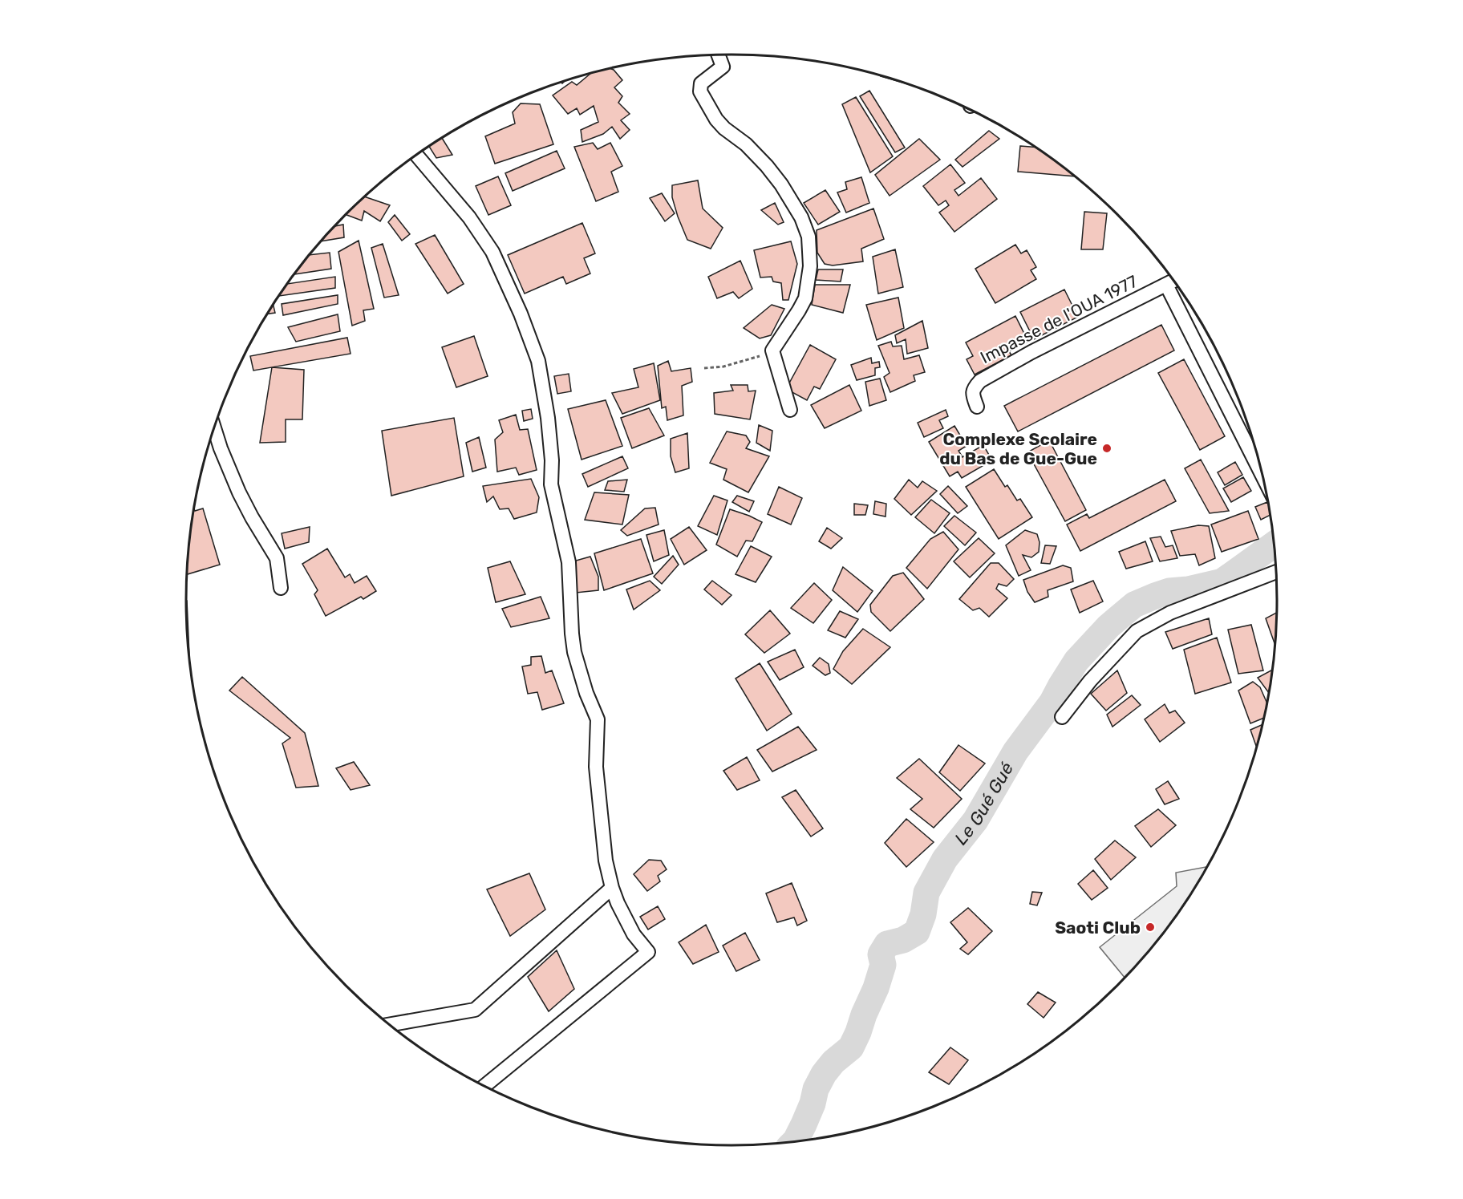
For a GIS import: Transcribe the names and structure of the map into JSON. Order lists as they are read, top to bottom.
{
  "streets": {
    "street": ["Impasse de l'OUA 1977"]
  },
  "water": ["Le Gué Gué"],
  "places": ["Complexe Scolaire du Bas de Gue-Gue", "Saoti Club"]
}
